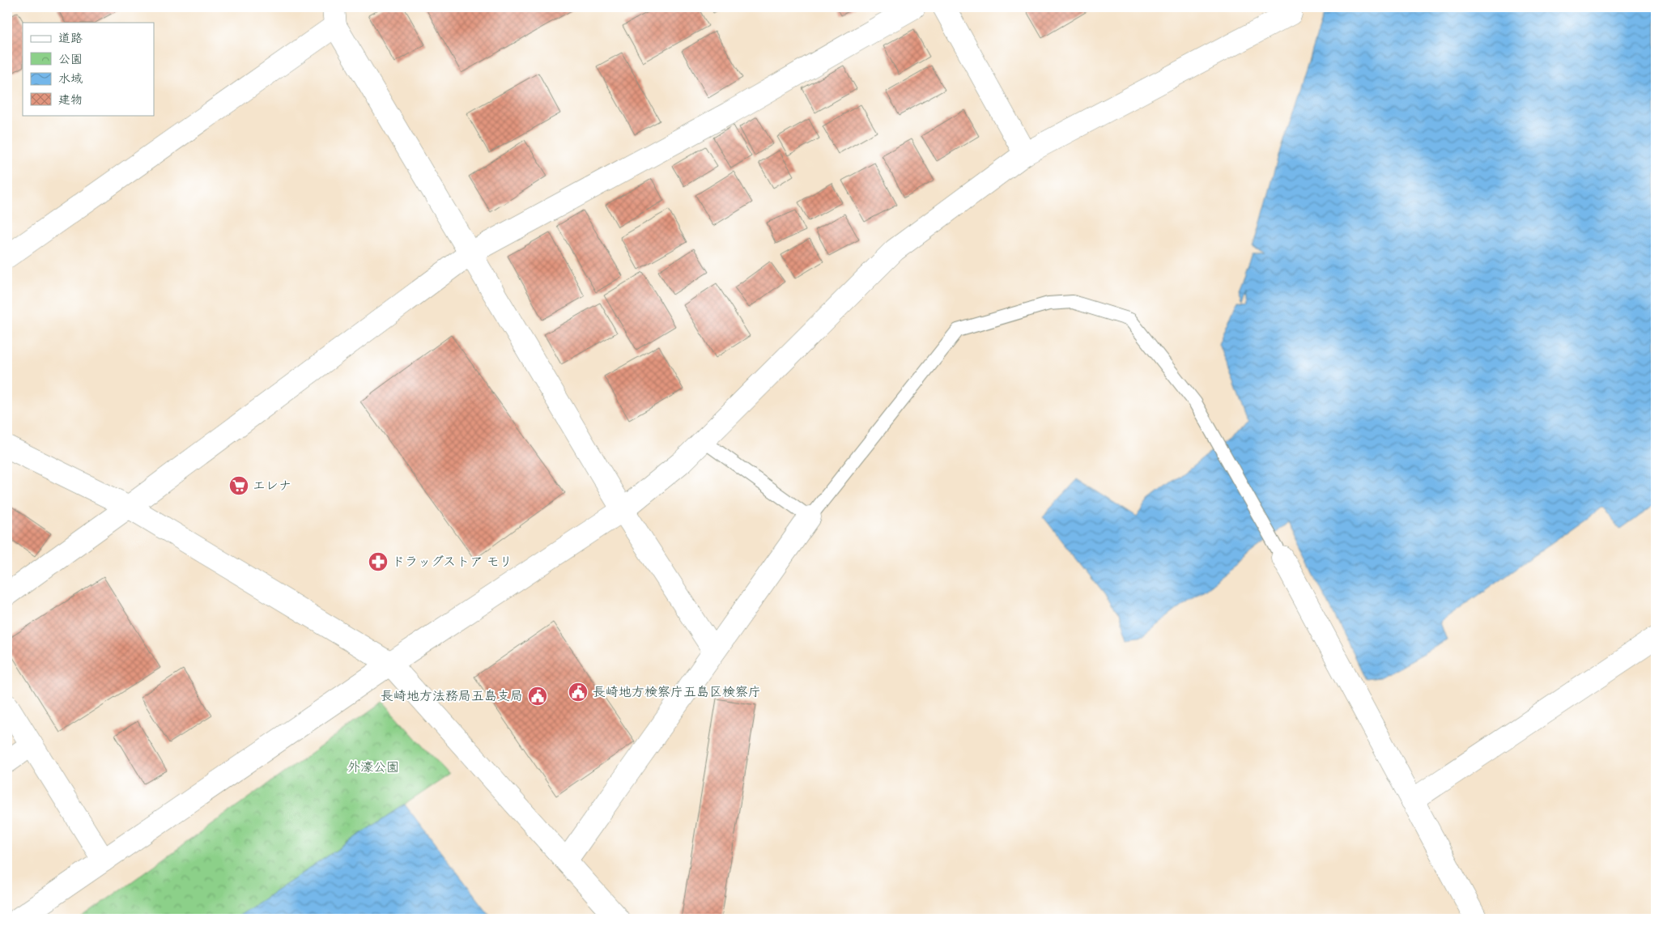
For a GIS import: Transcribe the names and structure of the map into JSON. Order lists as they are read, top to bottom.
{
  "parks": ["外濠公園"],
  "places": {
    "supermarket": ["エレナ"],
    "pharmacy": ["ドラッグストア モリ"],
    "public building": ["長崎地方検察庁五島区検察庁", "長崎地方法務局五島支局"]
  },
  "legend": [
    "道路",
    "公園",
    "水域",
    "建物"
  ]
}
